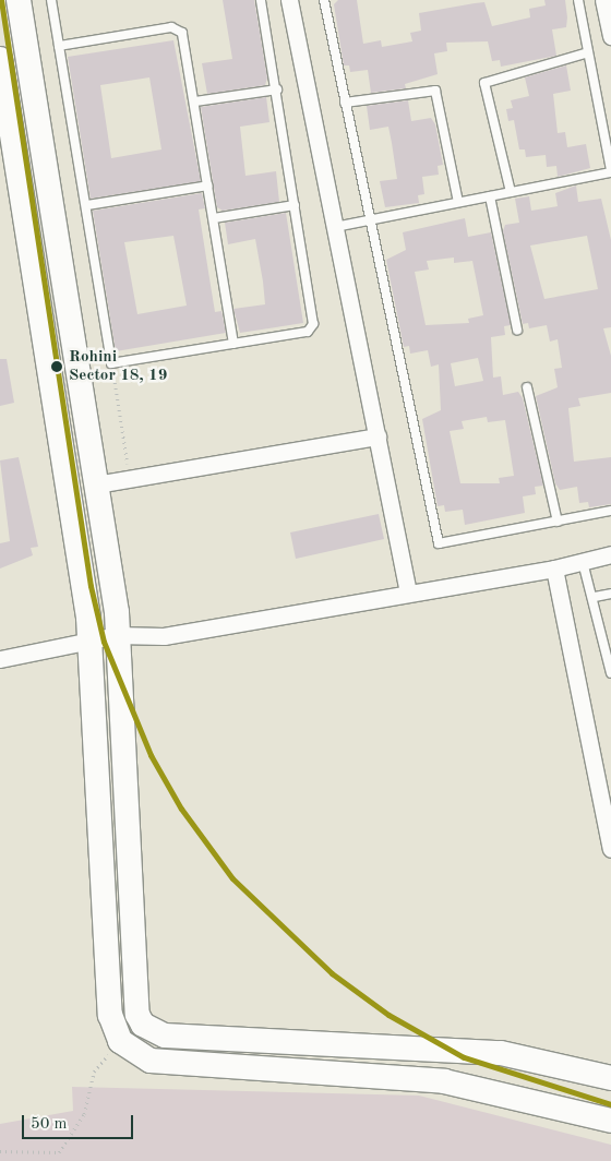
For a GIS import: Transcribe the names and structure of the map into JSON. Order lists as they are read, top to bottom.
{
  "places": ["Rohini Sector 18, 19"],
  "scale_bar": "50 m"
}
